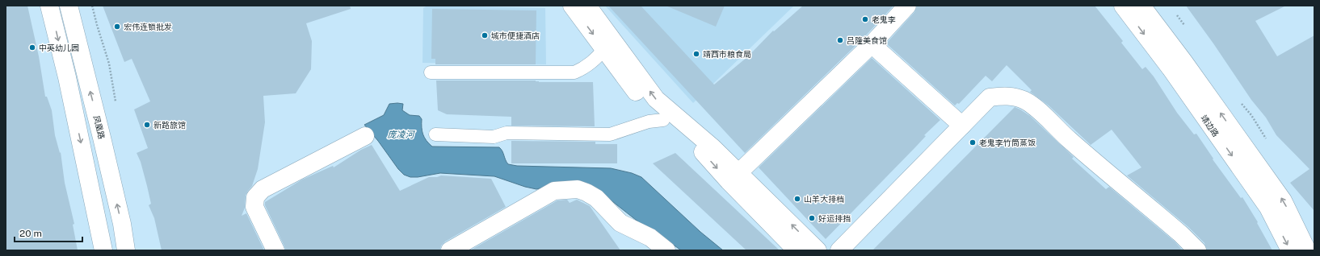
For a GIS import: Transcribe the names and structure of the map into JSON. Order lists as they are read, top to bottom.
{
  "streets": {
    "street": ["靖边路", "凤凰路"]
  },
  "water": ["庞凌河"],
  "places": [
    "老鬼李",
    "宏伟连锁批发",
    "城市便捷酒店",
    "吕隆美食馆",
    "中英幼儿园",
    "靖西市粮食局",
    "新路旅馆",
    "老鬼李竹筒蒸饭",
    "山羊大排档",
    "好运排挡"
  ],
  "scale_bar": "20 m"
}
